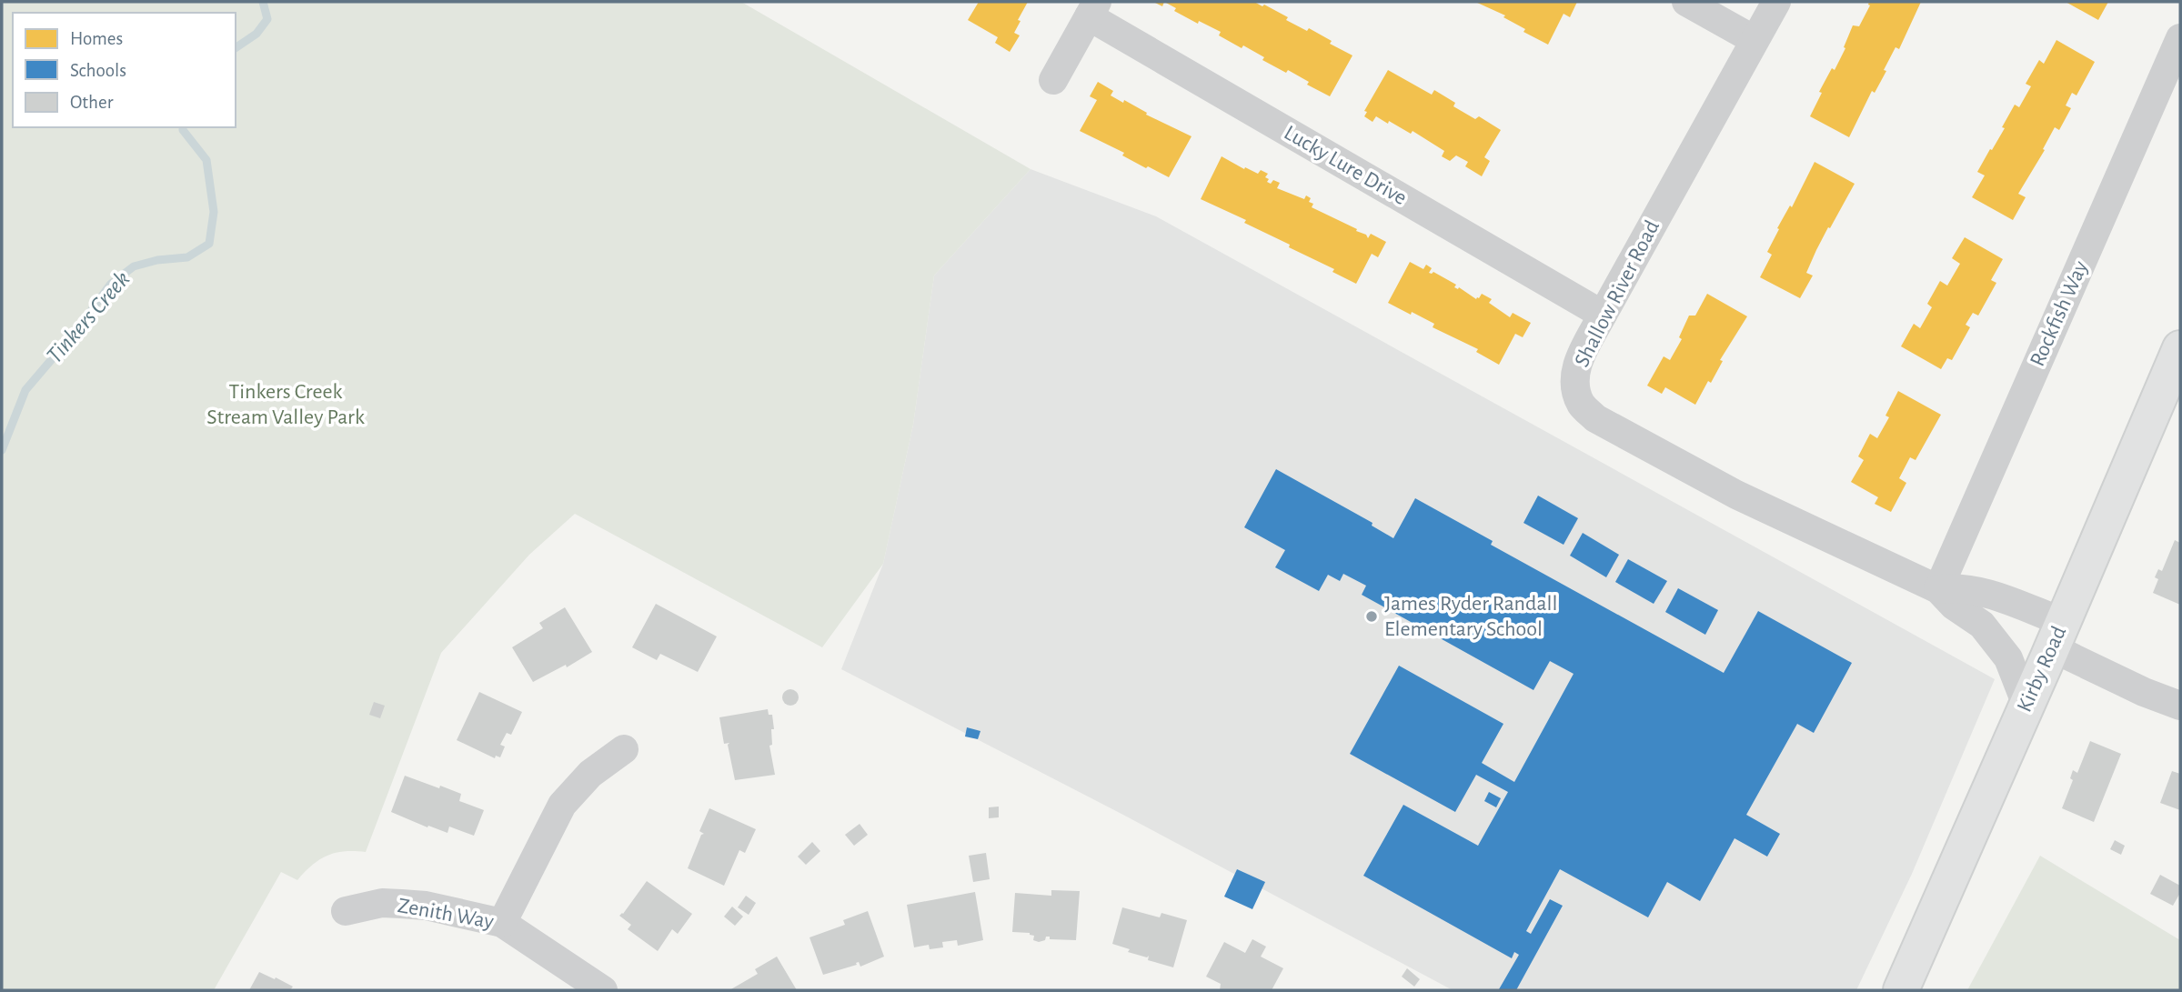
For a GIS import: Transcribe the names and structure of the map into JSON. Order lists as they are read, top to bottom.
{
  "streets": {
    "main road": ["Kirby Road"],
    "street": [
      "Lucky Lure Drive",
      "Shallow River Road",
      "Rockfish Way",
      "Zenith Way"
    ]
  },
  "crossings": [
    ["Lucky Lure Drive", "Shallow River Road"],
    ["Shallow River Road", "Rockfish Way"],
    ["Shallow River Road", "Kirby Road"]
  ],
  "water": ["Tinkers Creek"],
  "parks": ["Tinkers Creek Stream Valley Park"],
  "places": ["James Ryder Randall Elementary School"],
  "legend": ["Homes", "Schools", "Other"]
}
